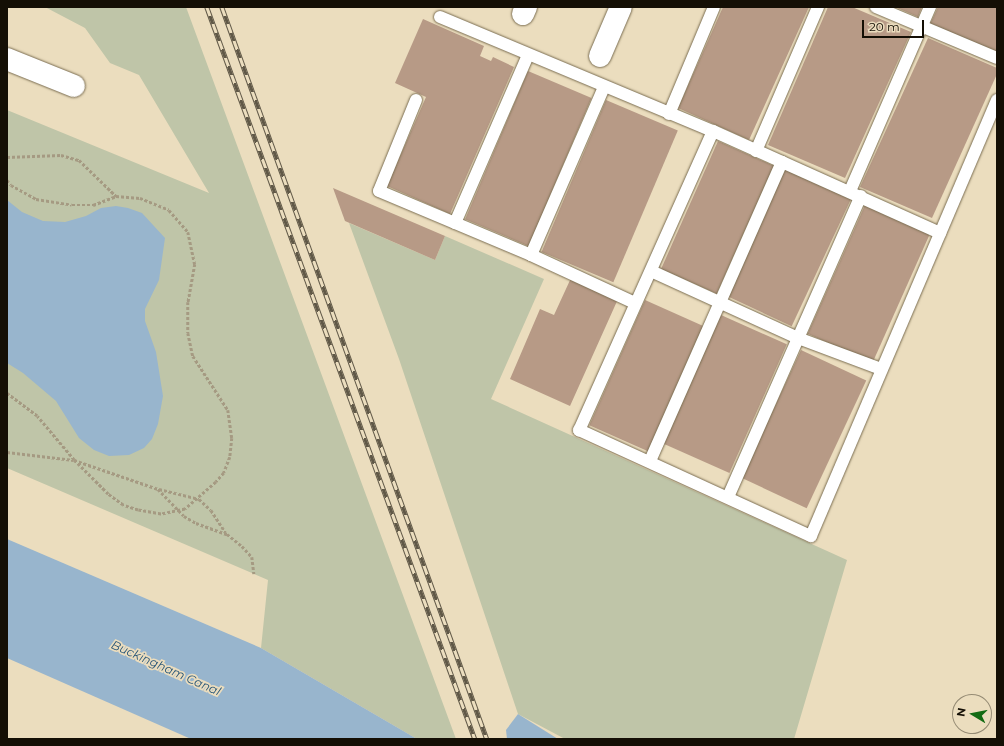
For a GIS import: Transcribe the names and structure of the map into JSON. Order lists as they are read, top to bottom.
{
  "water": ["Buckingham Canal"],
  "scale_bar": "20 m",
  "north": "left"
}
